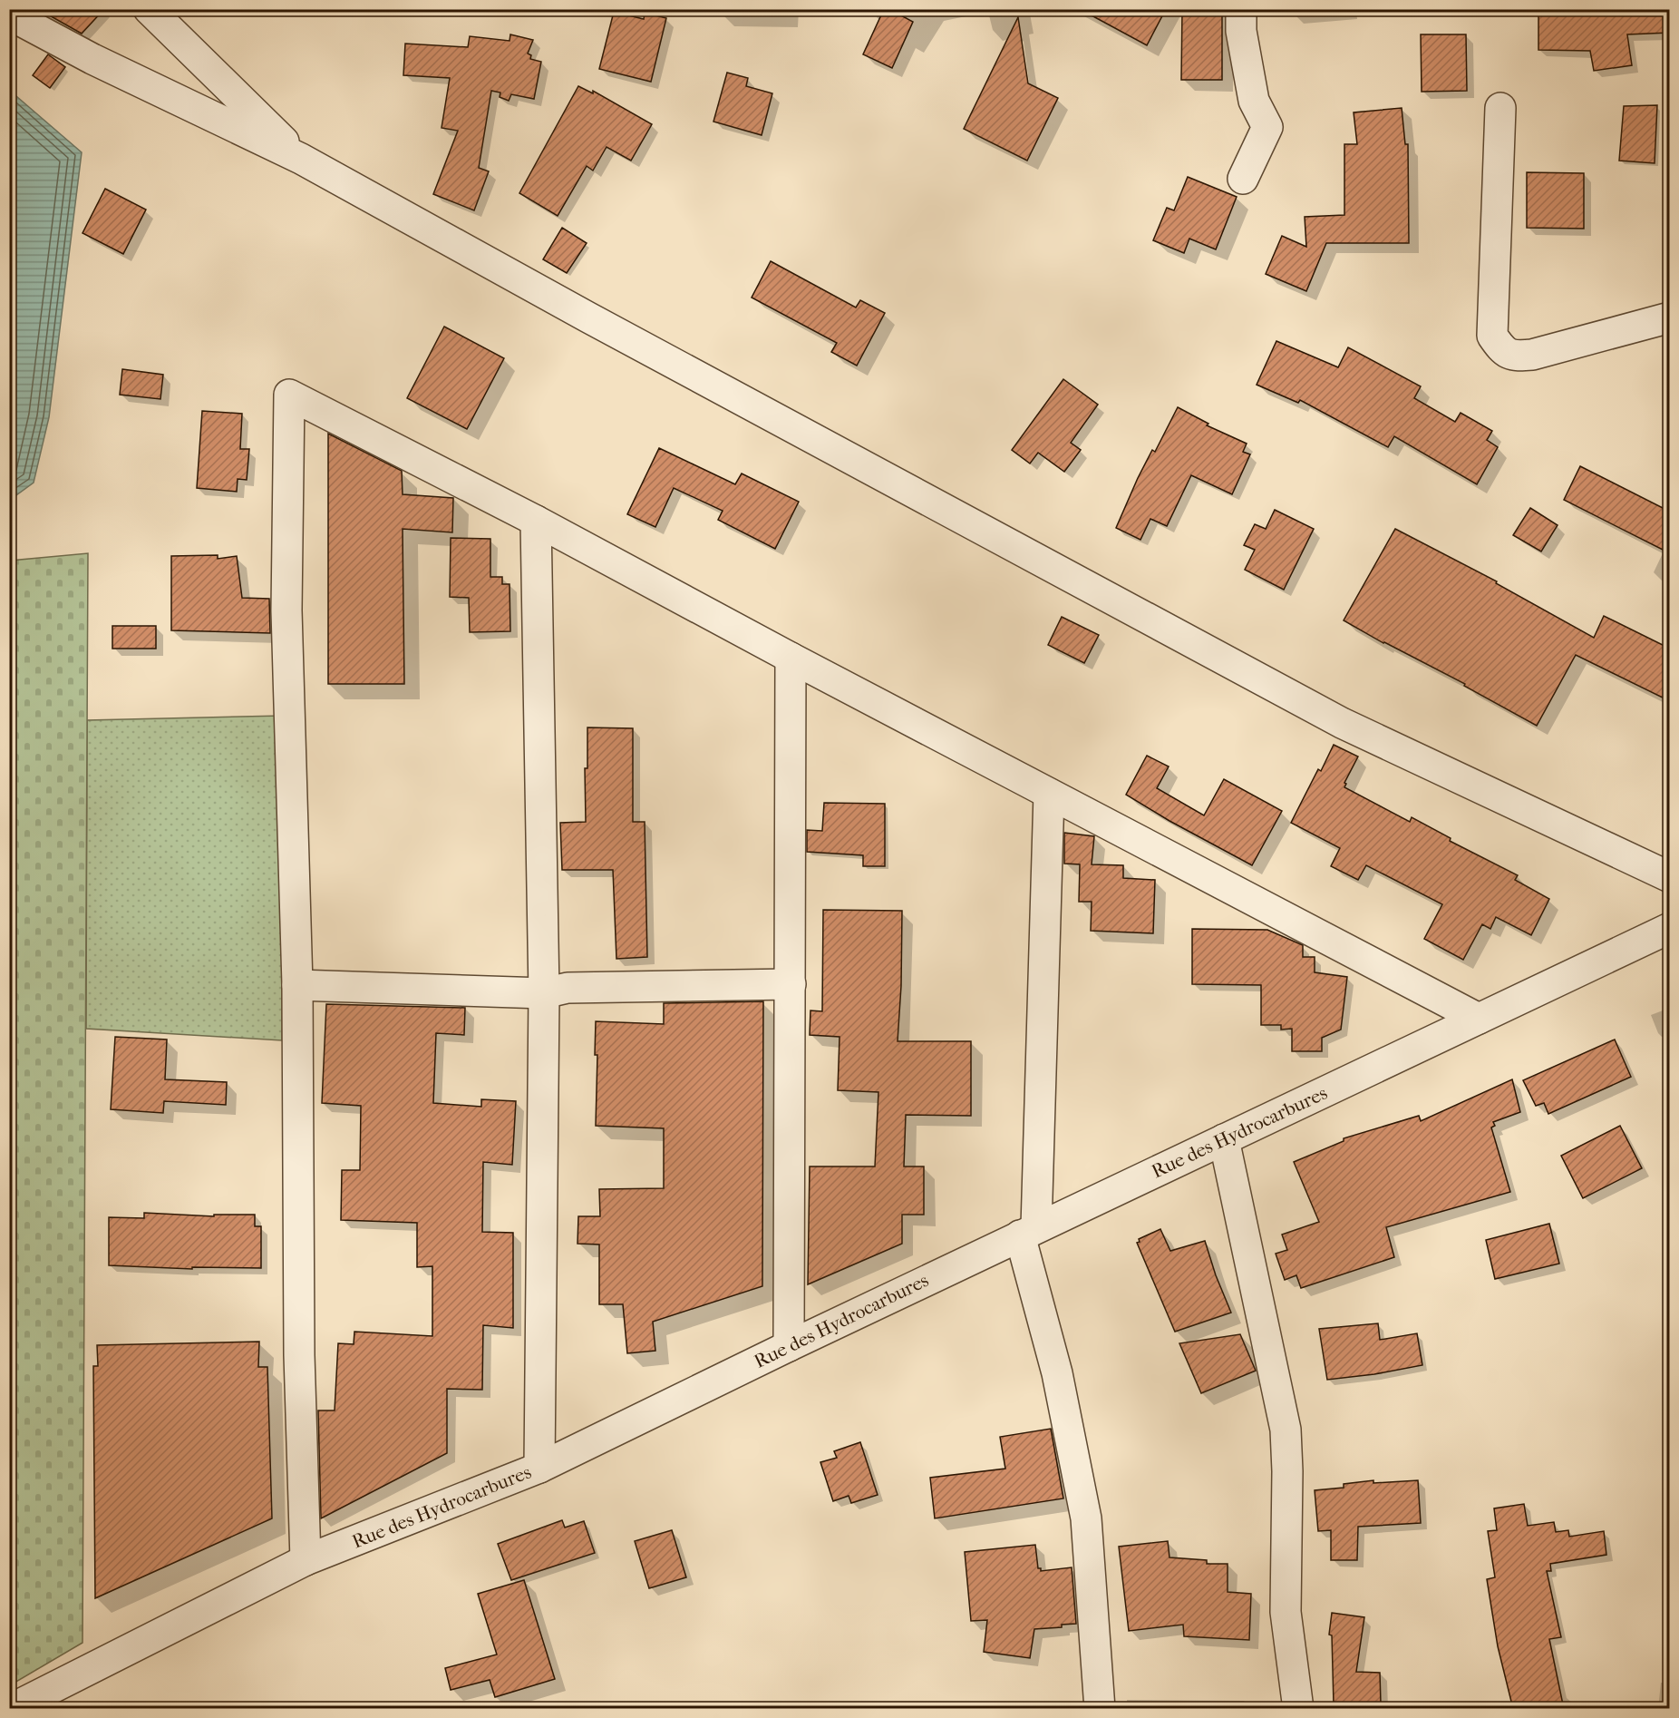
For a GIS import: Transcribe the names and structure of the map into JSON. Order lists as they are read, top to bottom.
{
  "streets": {
    "street": ["Rue des Hydrocarbures"]
  }
}
